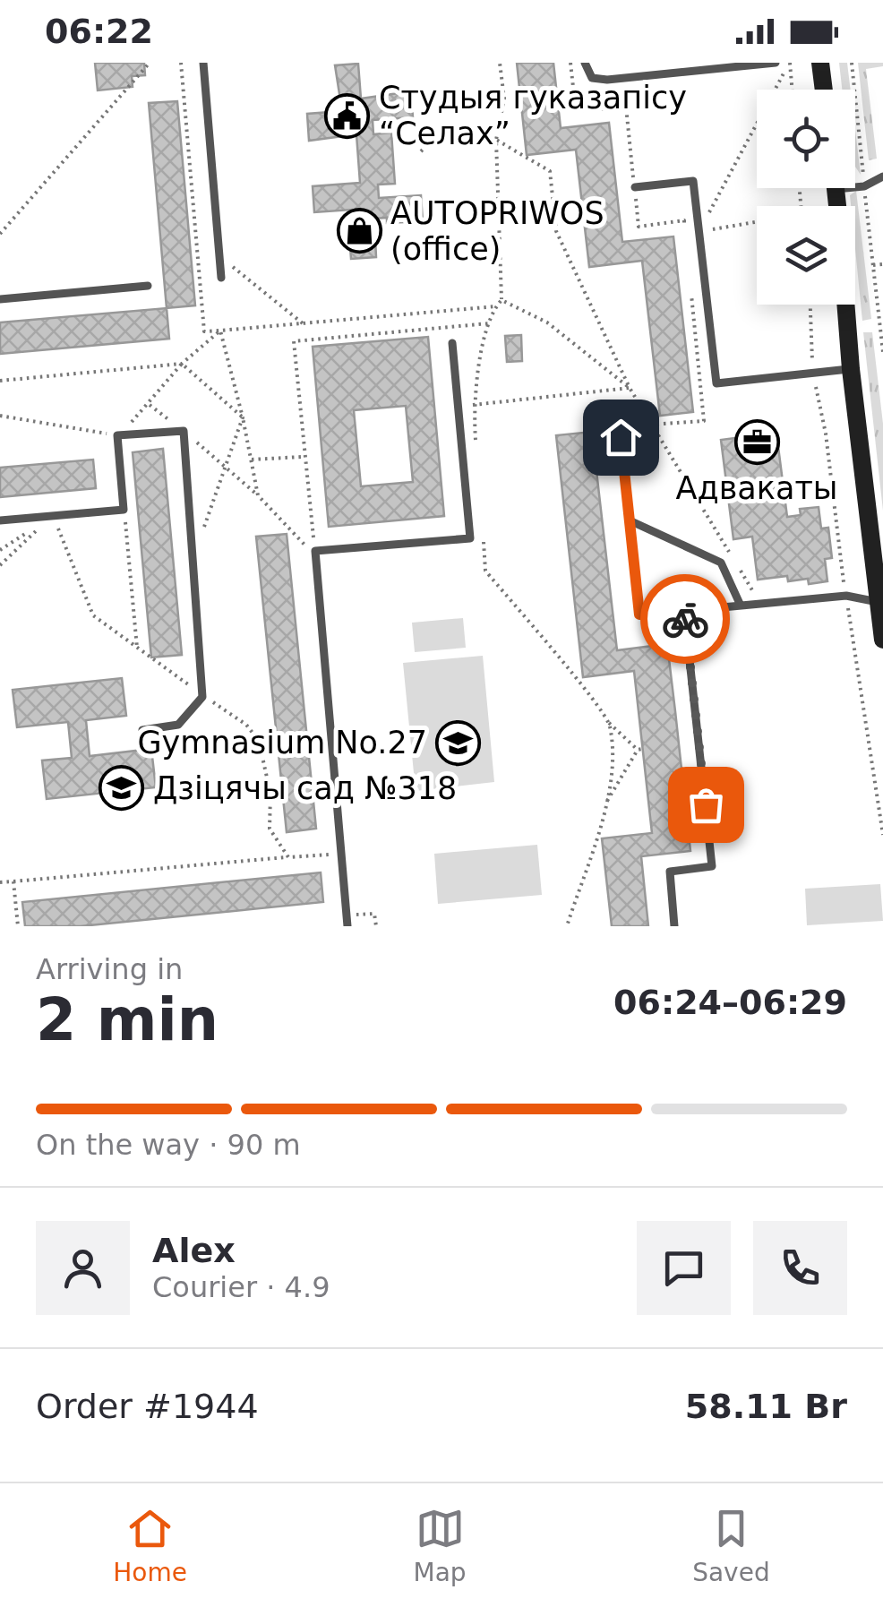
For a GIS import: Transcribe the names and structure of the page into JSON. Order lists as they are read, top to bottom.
{
  "places": {
    "public building": ["Студыя гуказапісу “Селах”"],
    "shop": ["AUTOPRIWOS (office)"],
    "office": ["Адвакаты"],
    "school or university": ["Gymnasium No.27", "Дзіцячы сад №318"]
  },
  "page": {
    "status": "06:22",
    "heading": ["2 min", "Arriving in", "06:24–06:29"],
    "panel": [
      "Alex",
      "Courier · 4.9",
      "Order #1944",
      "58.11 Br"
    ],
    "bar": "On the way · 90 m",
    "tabs": ["Home", "Map", "Saved"]
  }
}
